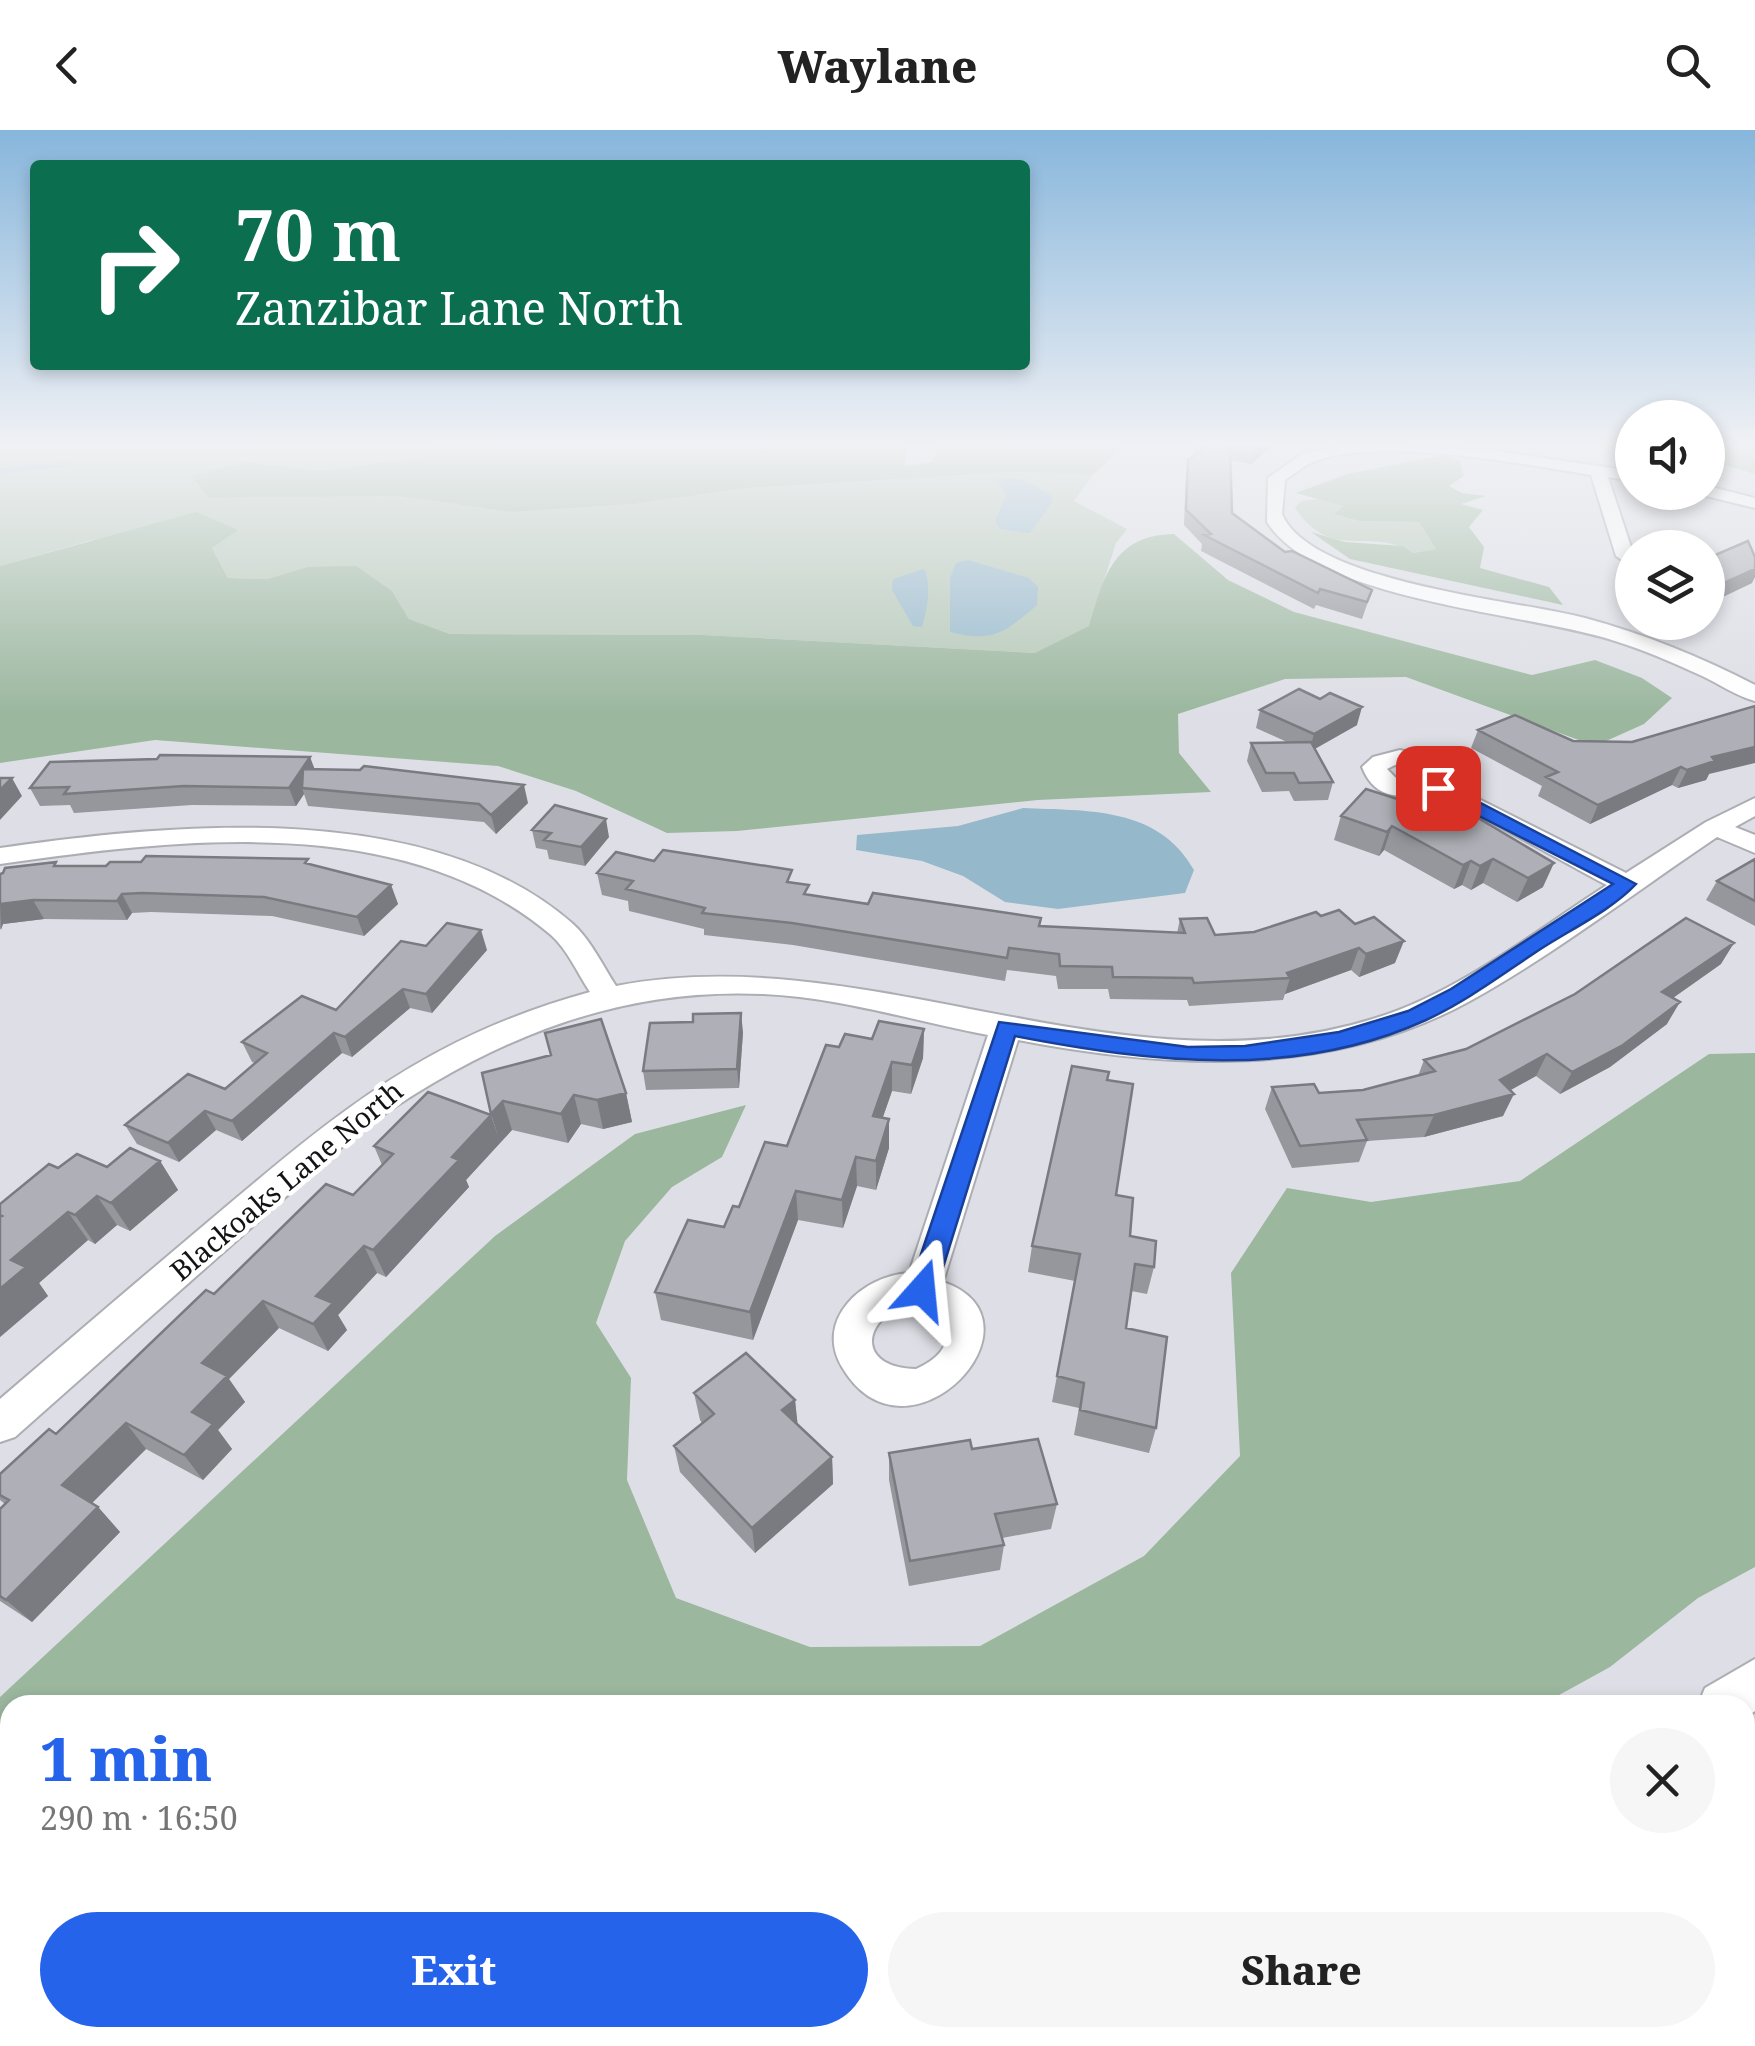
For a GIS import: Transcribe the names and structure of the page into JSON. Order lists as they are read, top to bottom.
{
  "streets": {
    "street": ["Blackoaks Lane North"]
  },
  "page": {
    "header": "Waylane",
    "turn": ["70 m", "Zanzibar Lane North"],
    "heading": ["1 min", "290 m · 16:50"],
    "buttons": ["Exit", "Share"]
  }
}
